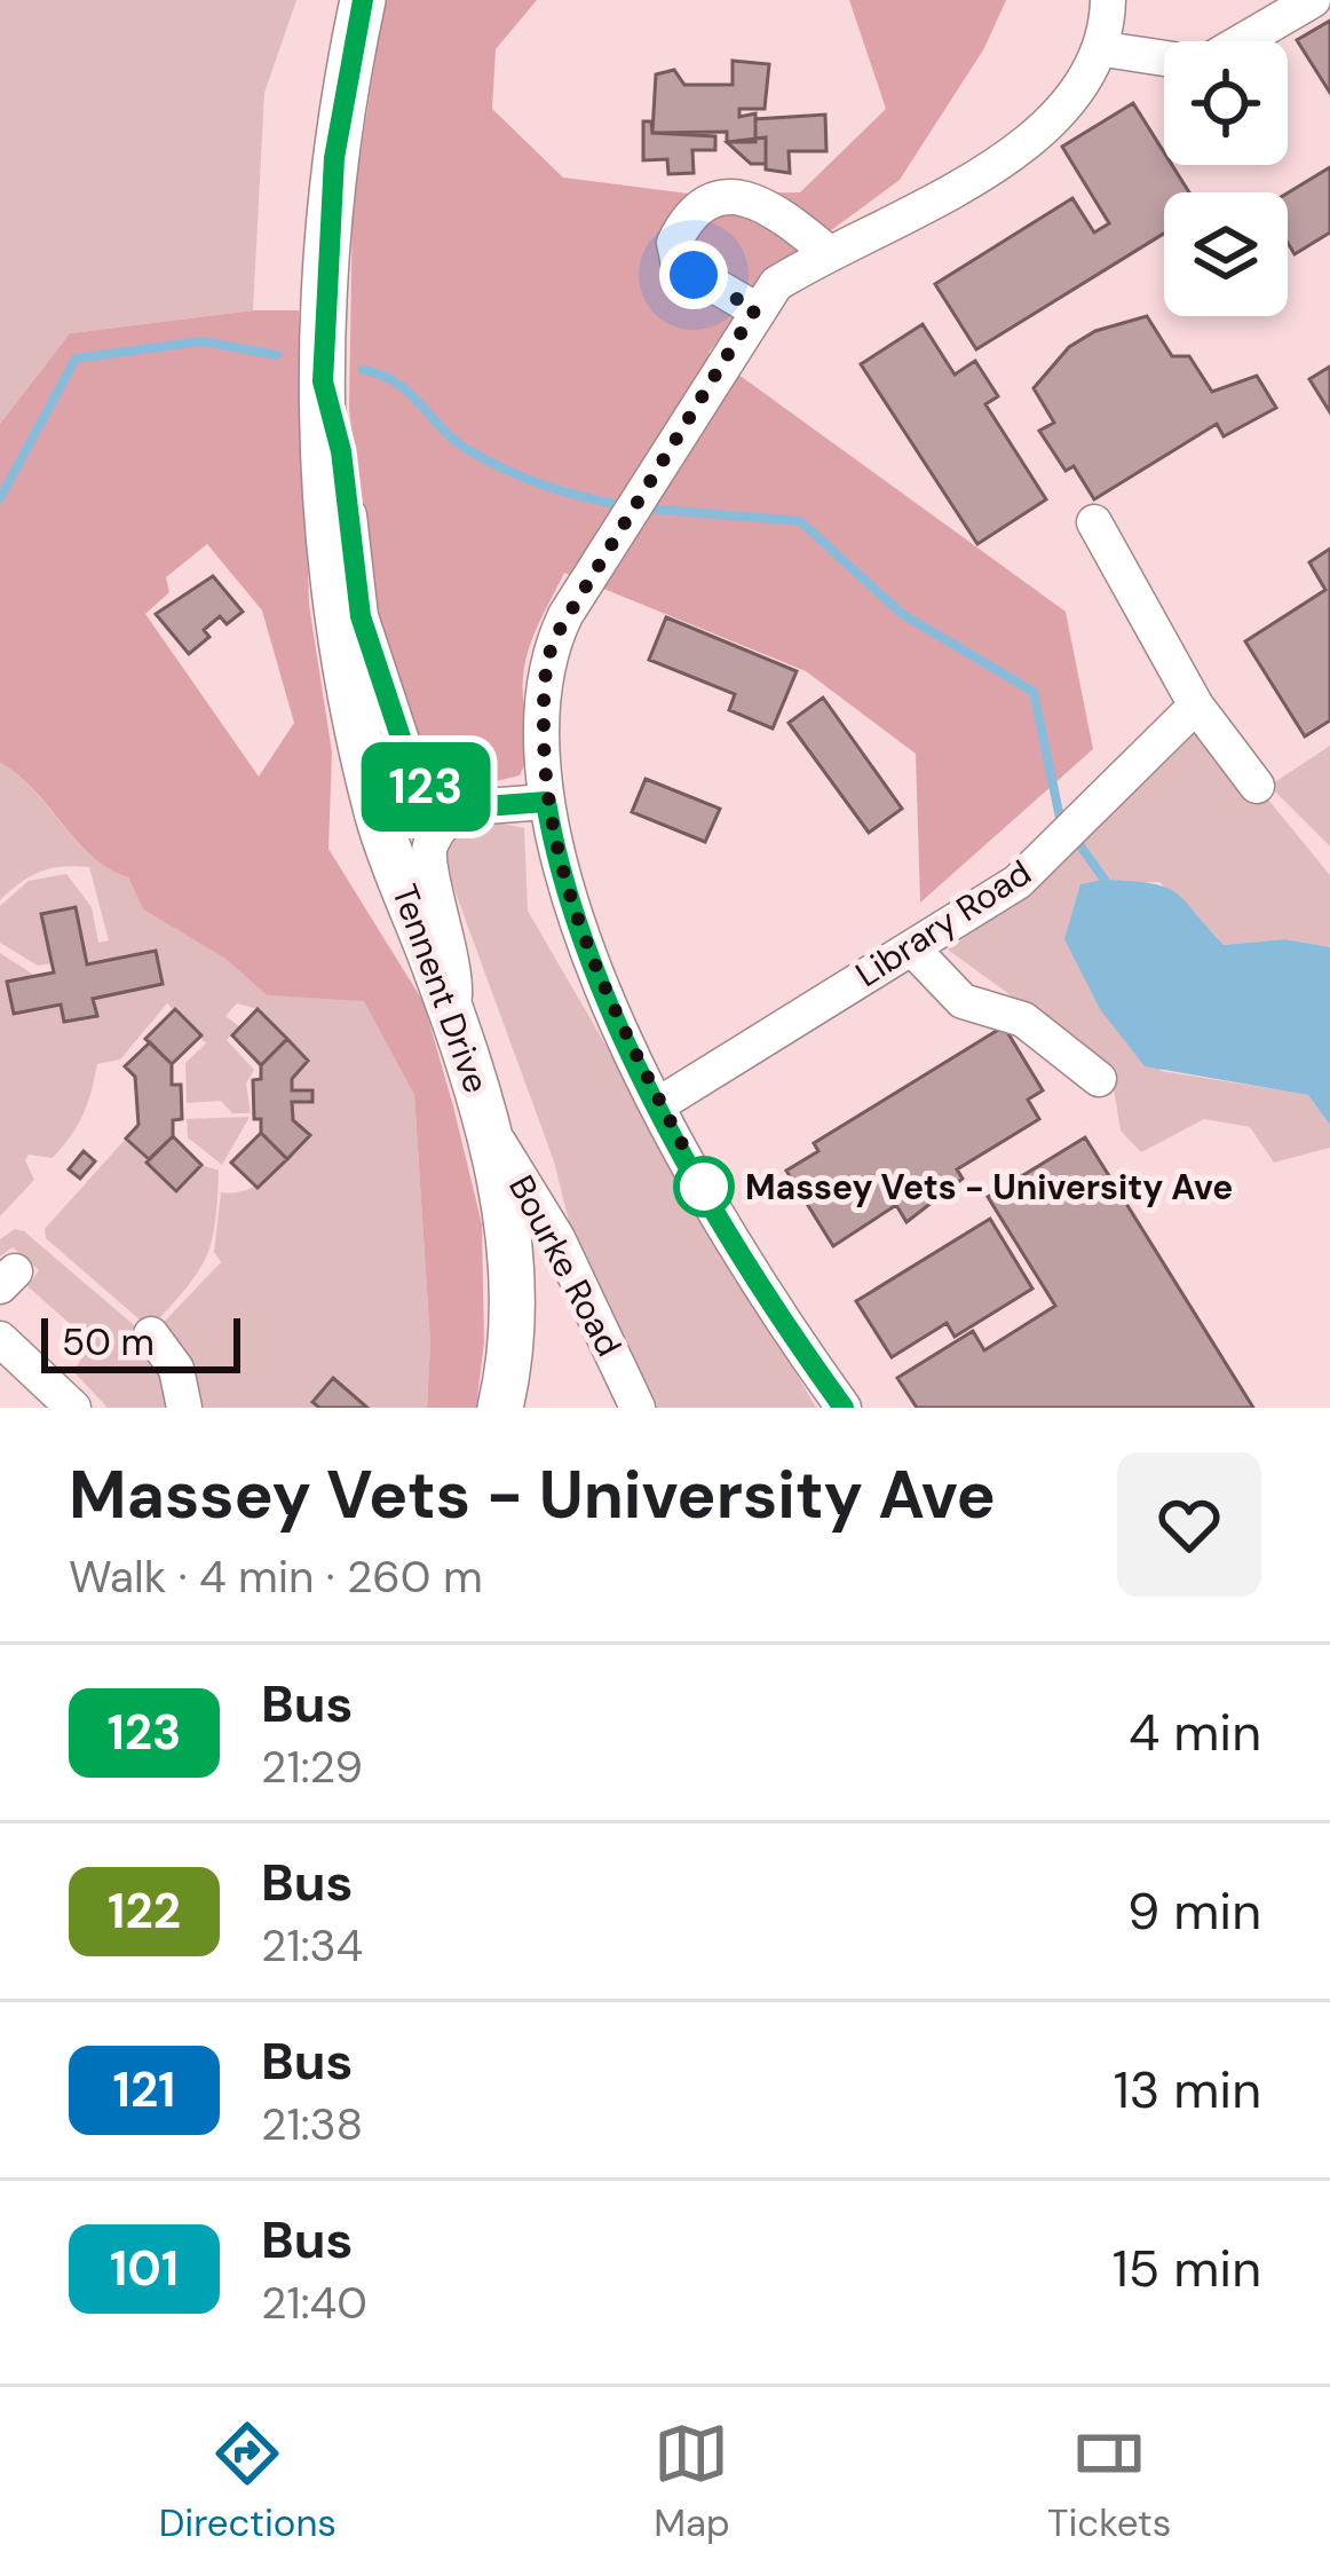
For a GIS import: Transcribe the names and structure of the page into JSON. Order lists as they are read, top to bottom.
{
  "streets": {
    "main road": ["Tennent Drive"],
    "street": ["Library Road", "Bourke Road"]
  },
  "crossings": [
    ["Tennent Drive", "Bourke Road"]
  ],
  "places": ["Massey Vets - University Ave"],
  "lines": ["bus line 123"],
  "scale_bar": "50 m",
  "page": {
    "on_map": "123",
    "scale": "50 m",
    "heading": ["Massey Vets - University Ave", "Walk · 4 min · 260 m"],
    "list": [
      {
        "mark": "123",
        "name": "Bus",
        "note": "21:29",
        "value": "4 min"
      },
      {
        "mark": "122",
        "name": "Bus",
        "note": "21:34",
        "value": "9 min"
      },
      {
        "mark": "121",
        "name": "Bus",
        "note": "21:38",
        "value": "13 min"
      },
      {
        "mark": "101",
        "name": "Bus",
        "note": "21:40",
        "value": "15 min"
      }
    ],
    "tabs": ["Directions", "Map", "Tickets"]
  }
}
